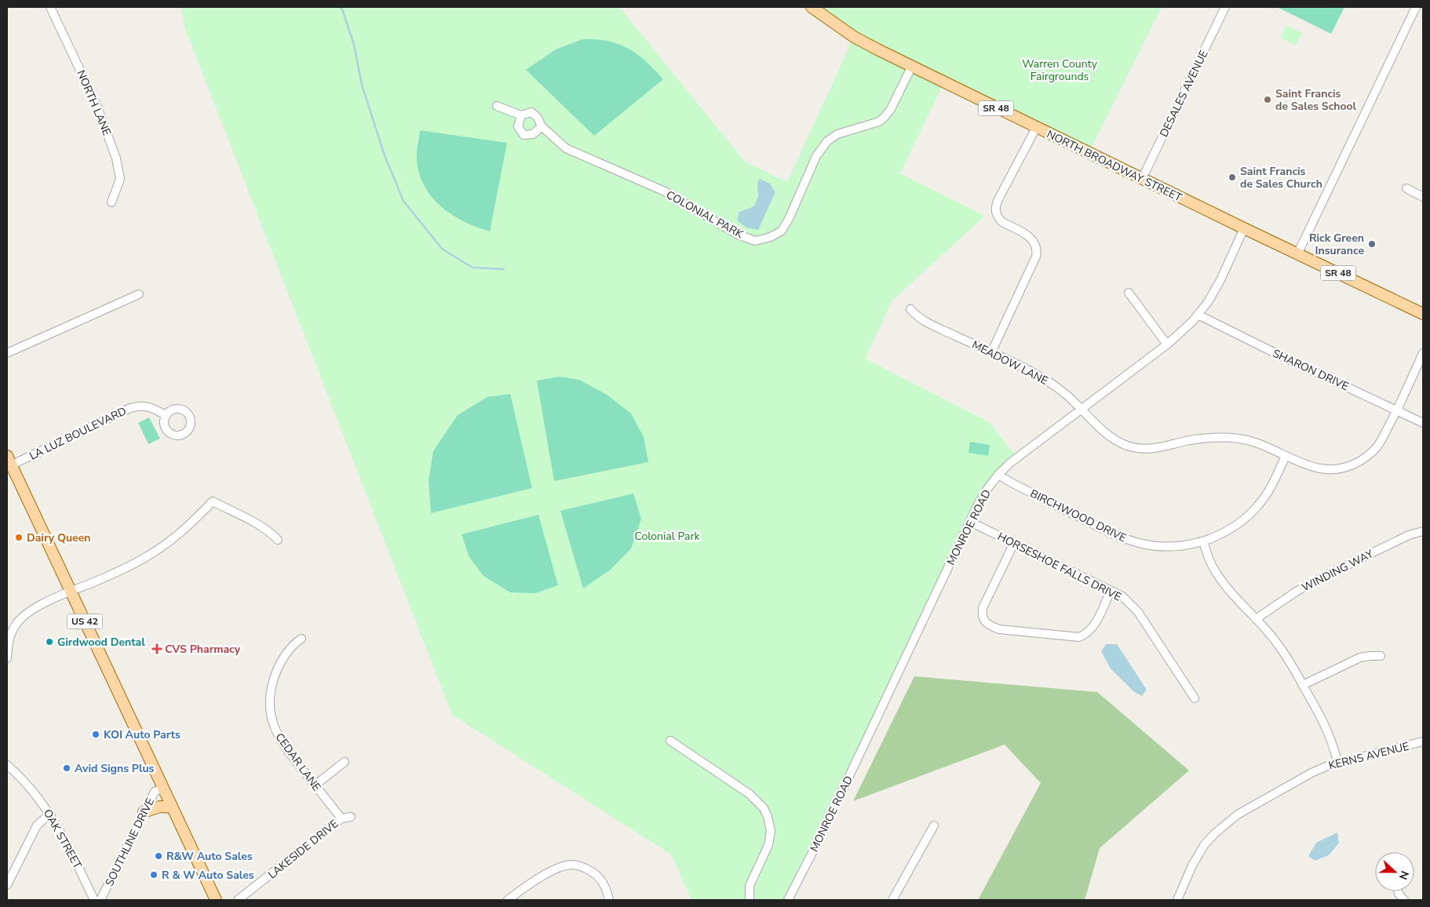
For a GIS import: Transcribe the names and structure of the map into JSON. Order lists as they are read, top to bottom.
{
  "streets": {
    "main road": ["SR 48", "NORTH BROADWAY STREET", "US 42"],
    "street": [
      "DESALES AVENUE",
      "NORTH LANE",
      "COLONIAL PARK",
      "MEADOW LANE",
      "SHARON DRIVE",
      "LA LUZ BOULEVARD",
      "BIRCHWOOD DRIVE",
      "MONROE ROAD",
      "HORSESHOE FALLS DRIVE",
      "WINDING WAY",
      "KERNS AVENUE",
      "CEDAR LANE",
      "OAK STREET",
      "SOUTHLINE DRIVE",
      "LAKESIDE DRIVE"
    ]
  },
  "crossings": [
    ["DESALES AVENUE", "NORTH BROADWAY STREET"],
    ["NORTH BROADWAY STREET", "COLONIAL PARK"],
    ["NORTH BROADWAY STREET", "MONROE ROAD"],
    ["MEADOW LANE", "SHARON DRIVE"],
    ["MEADOW LANE", "BIRCHWOOD DRIVE"],
    ["MEADOW LANE", "MONROE ROAD"],
    ["SHARON DRIVE", "MONROE ROAD"],
    ["LA LUZ BOULEVARD", "US 42"],
    ["BIRCHWOOD DRIVE", "MONROE ROAD"],
    ["MONROE ROAD", "HORSESHOE FALLS DRIVE"],
    ["US 42", "SOUTHLINE DRIVE"],
    ["CEDAR LANE", "LAKESIDE DRIVE"]
  ],
  "parks": ["Warren County Fairgrounds", "Colonial Park"],
  "places": {
    "other": [
      "Saint Francis de Sales School",
      "Saint Francis de Sales Church",
      "Rick Green Insurance",
      "Dairy Queen",
      "Girdwood Dental",
      "KOI Auto Parts",
      "Avid Signs Plus",
      "R&W Auto Sales",
      "R & W Auto Sales"
    ],
    "health": ["CVS Pharmacy"]
  },
  "north": "right"
}
